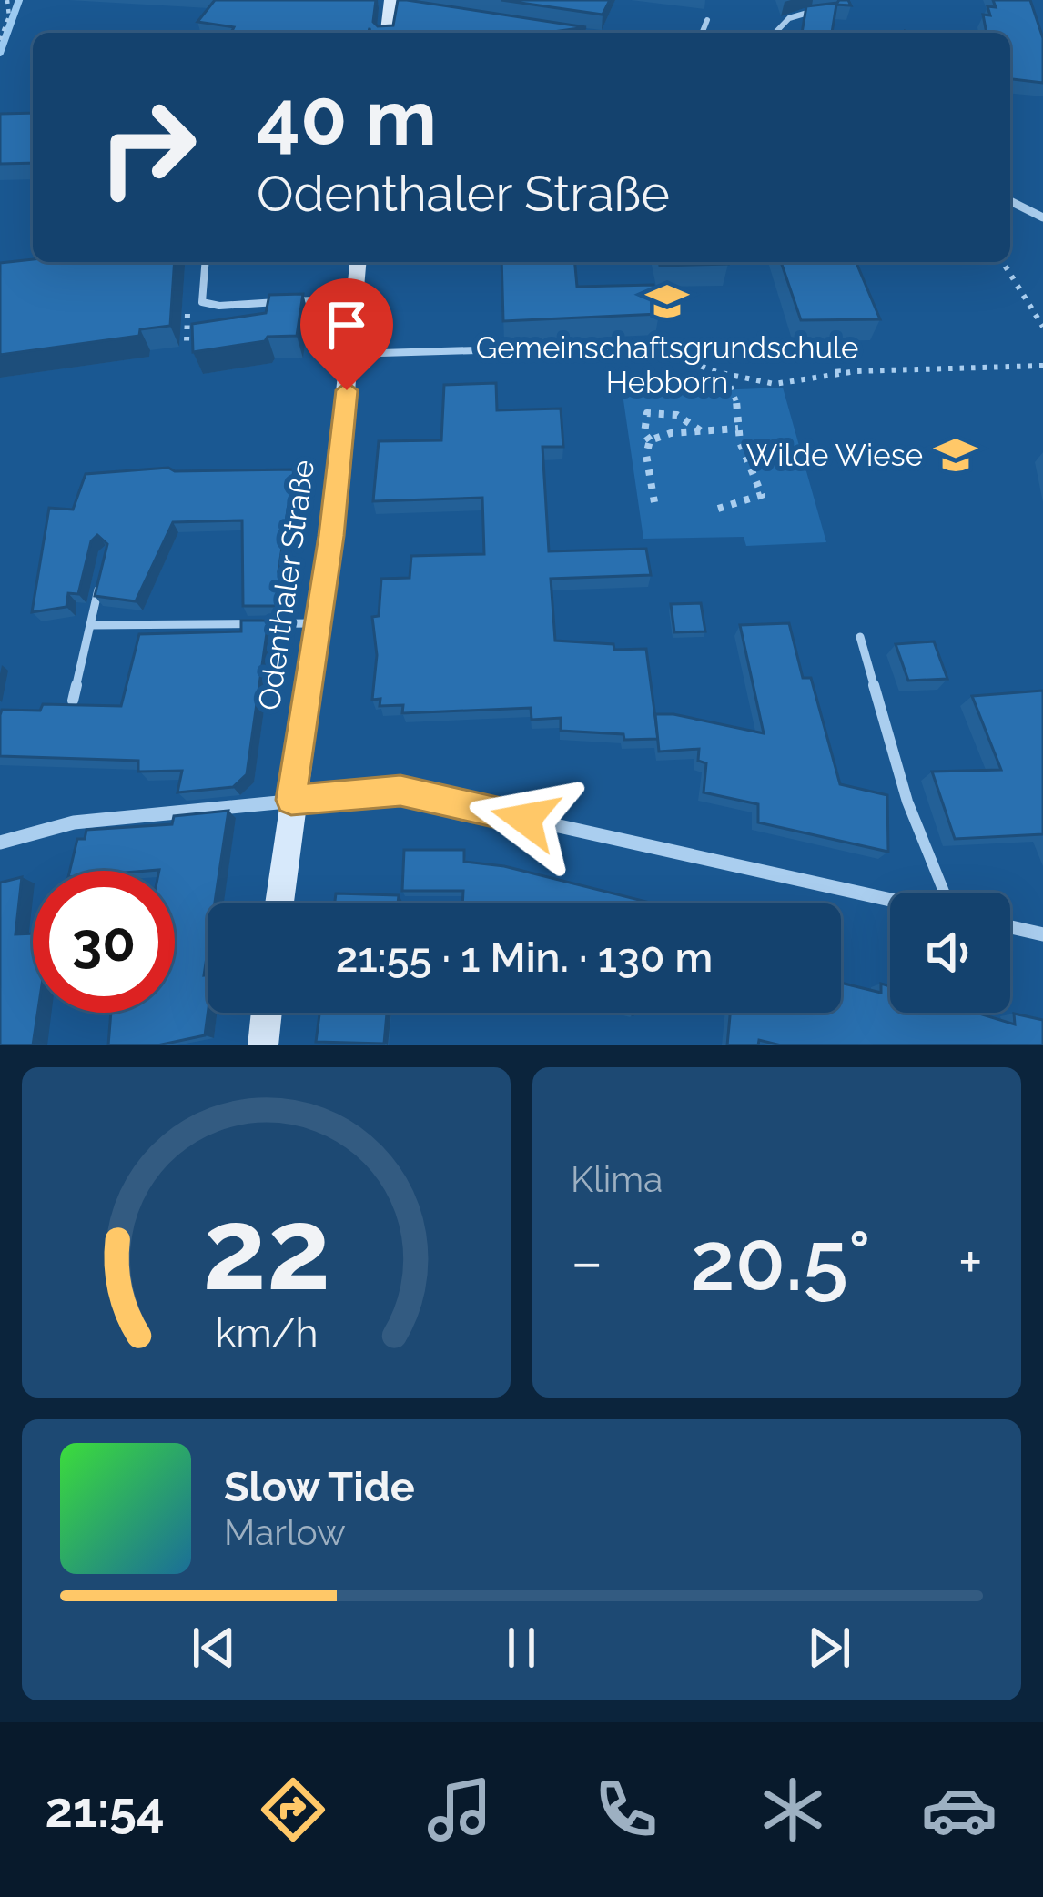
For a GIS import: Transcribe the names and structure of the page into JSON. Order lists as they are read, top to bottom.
{
  "streets": {
    "main road": ["Odenthaler Straße"]
  },
  "places": {
    "school or university": ["Gemeinschaftsgrundschule Hebborn", "Wilde Wiese"]
  },
  "page": {
    "turn": ["40 m", "Odenthaler Straße"],
    "limit": "30",
    "trip": "21:55 · 1 Min. · 130 m",
    "tile": "Klima",
    "heat": ["−", "20.5°", "+"],
    "song": ["Slow Tide", "Marlow"],
    "tabs": "21:54",
    "gauge": ["22", "km/h"]
  }
}
